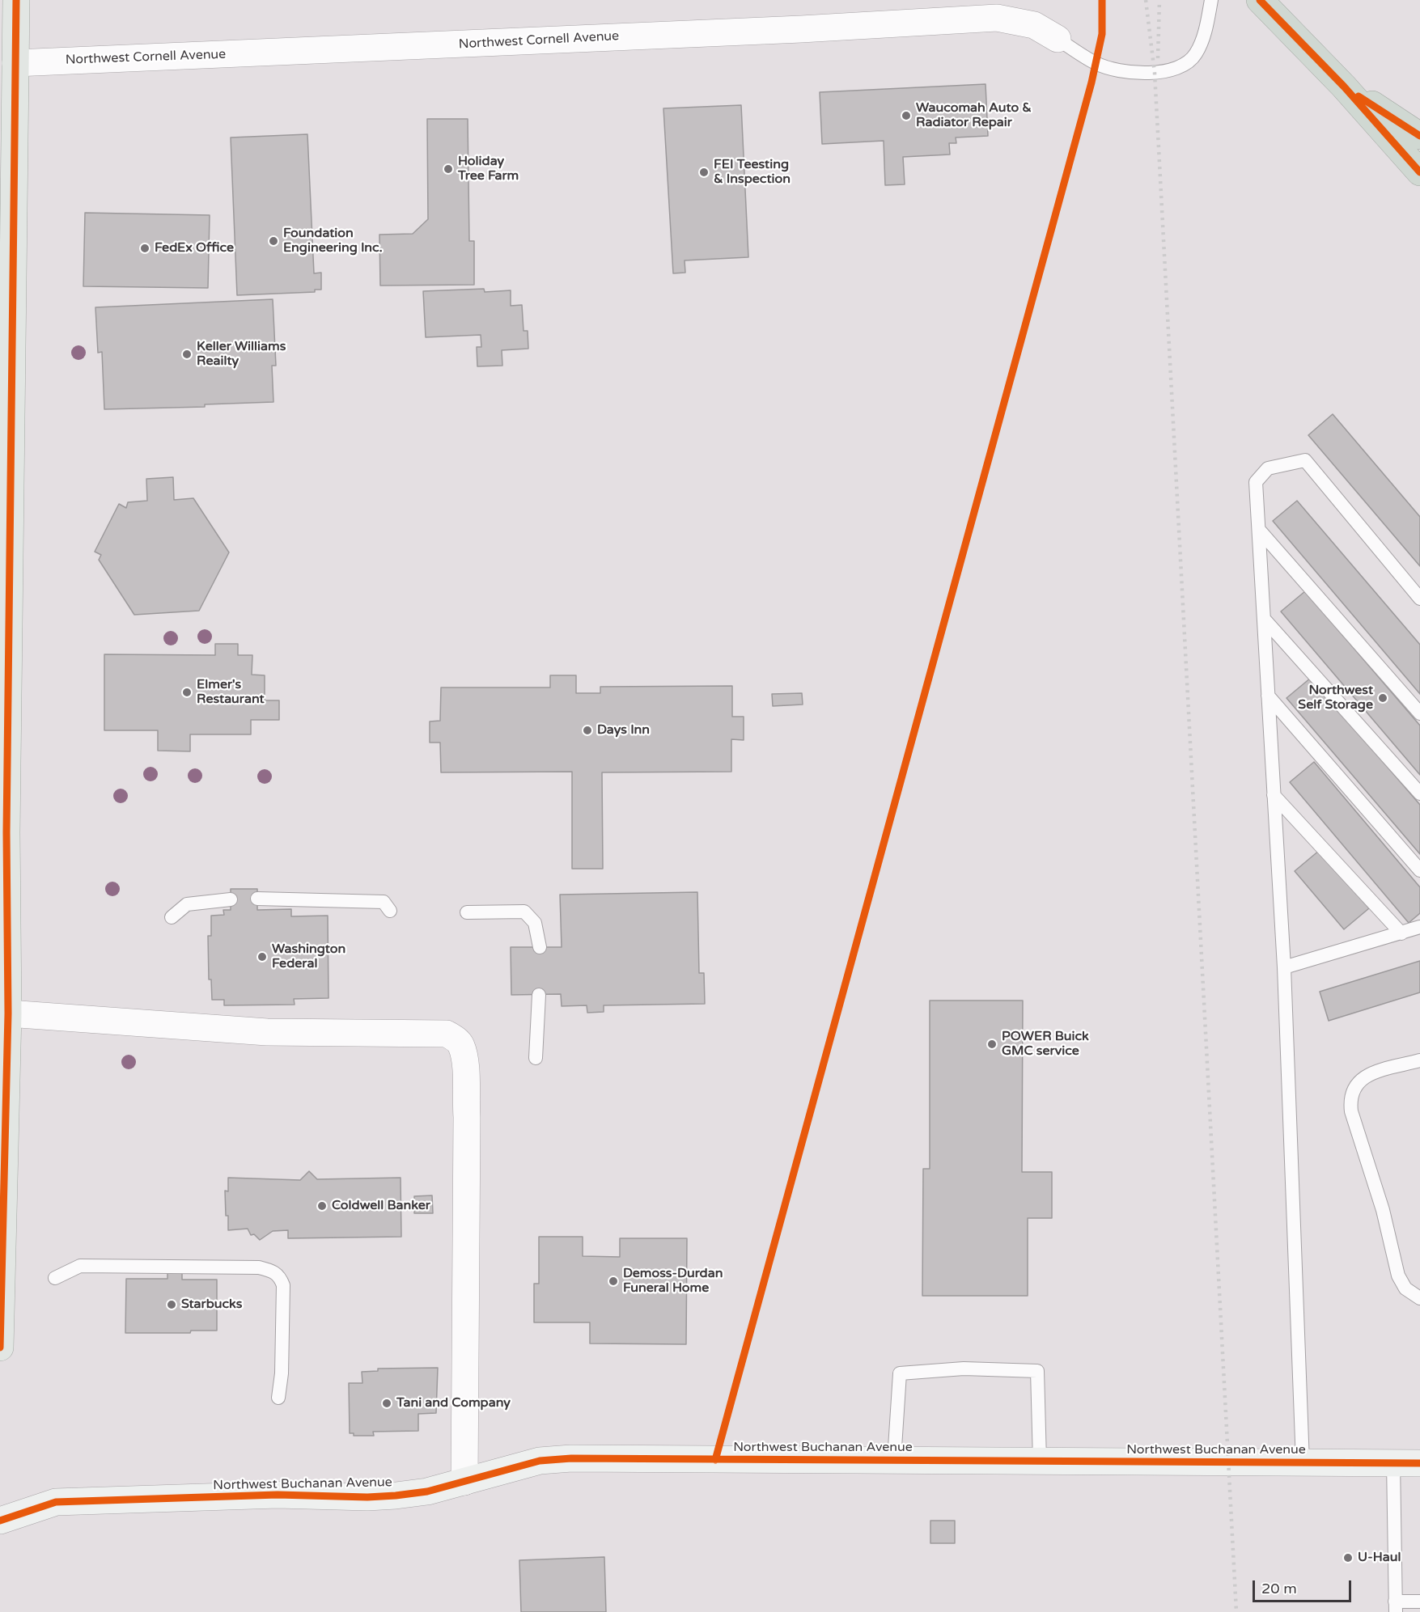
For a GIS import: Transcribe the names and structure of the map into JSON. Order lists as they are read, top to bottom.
{
  "streets": {
    "street": ["Northwest Cornell Avenue", "Northwest Buchanan Avenue"]
  },
  "places": [
    "Waucomah Auto & Radiator Repair",
    "Holiday Tree Farm",
    "FEI Teesting & Inspection",
    "Foundation Engineering Inc.",
    "FedEx Office",
    "Keller Williams Reailty",
    "Elmer's Restaurant",
    "Northwest Self Storage",
    "Days Inn",
    "Washington Federal",
    "POWER Buick GMC service",
    "Coldwell Banker",
    "Demoss-Durdan Funeral Home",
    "Starbucks",
    "Tani and Company",
    "U-Haul"
  ],
  "scale_bar": "20 m"
}
